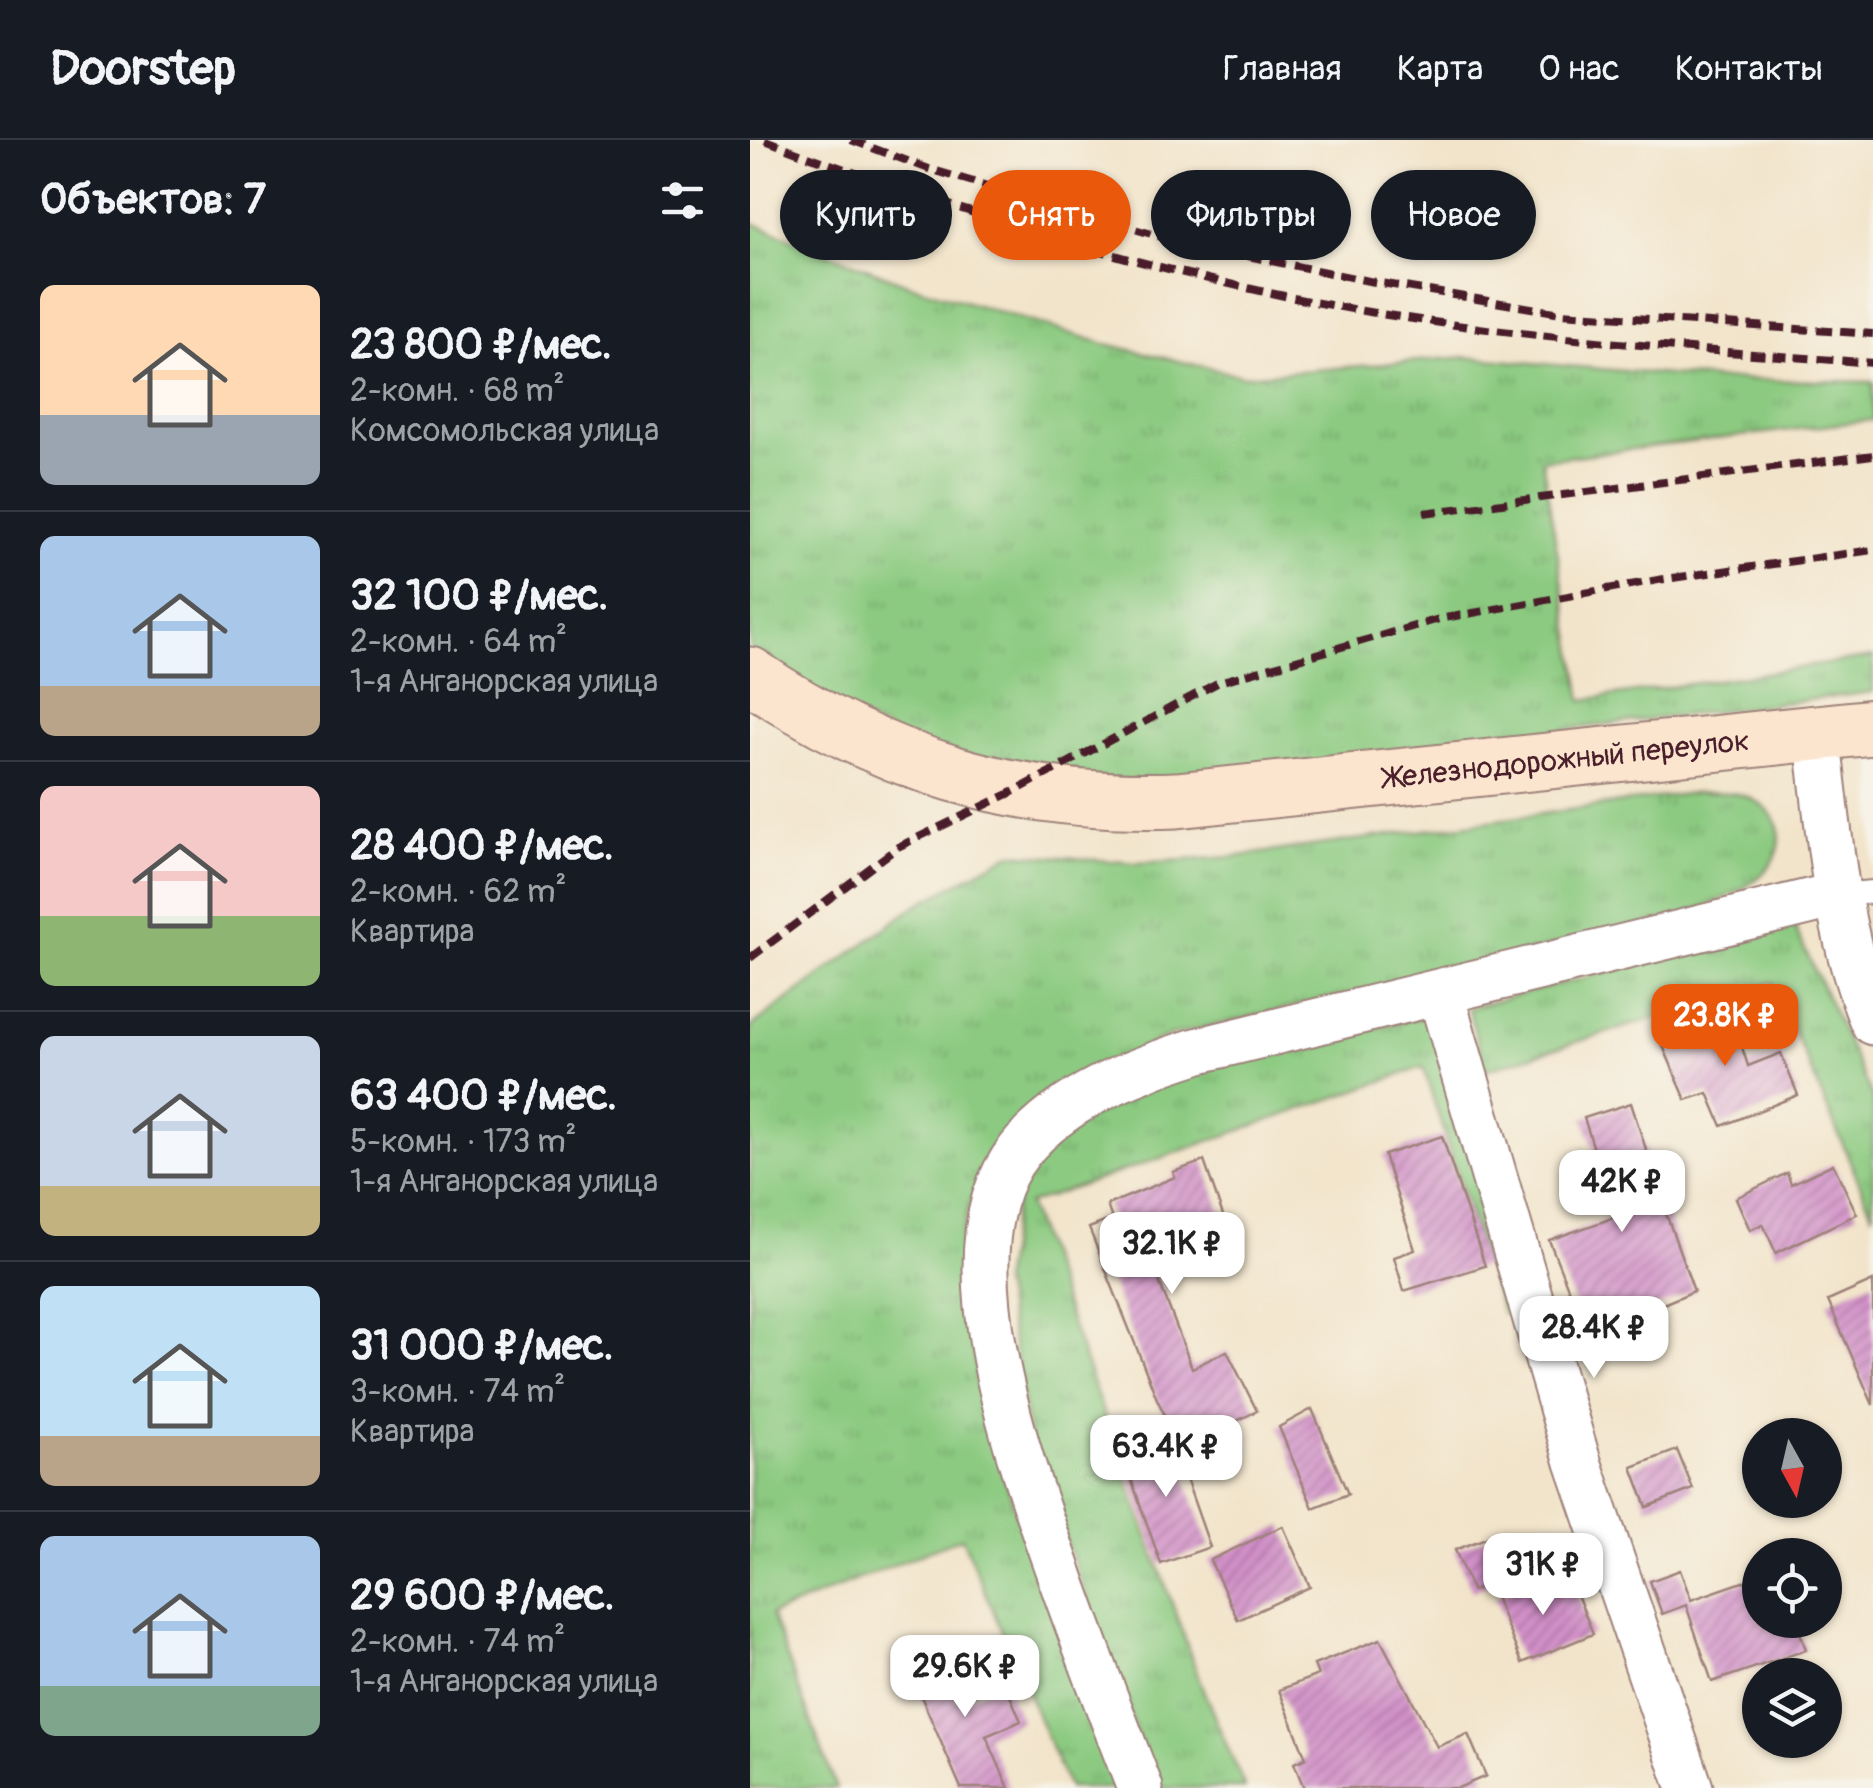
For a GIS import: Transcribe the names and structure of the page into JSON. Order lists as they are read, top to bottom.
{
  "streets": {
    "street": ["Железнодорожный переулок"]
  },
  "north": "bottom",
  "page": {
    "header": "Doorstep",
    "nav": [
      "Главная",
      "Карта",
      "О нас",
      "Контакты"
    ],
    "heading": "Объектов: 7",
    "chip": [
      "Купить",
      "Снять",
      "Фильтры",
      "Новое"
    ],
    "list": [
      {
        "name": "23 800 ₽/мес.",
        "note": "2-комн. · 68 m² · Комсомольская улица"
      },
      {
        "name": "32 100 ₽/мес.",
        "note": "2-комн. · 64 m² · 1-я Анганорская улица"
      },
      {
        "name": "28 400 ₽/мес.",
        "note": "2-комн. · 62 m² · Квартира"
      },
      {
        "name": "63 400 ₽/мес.",
        "note": "5-комн. · 173 m² · 1-я Анганорская улица"
      },
      {
        "name": "31 000 ₽/мес.",
        "note": "3-комн. · 74 m² · Квартира"
      },
      {
        "name": "29 600 ₽/мес.",
        "note": "2-комн. · 74 m² · 1-я Анганорская улица"
      }
    ],
    "price": [
      "23.8K ₽",
      "42K ₽",
      "32.1K ₽",
      "28.4K ₽",
      "63.4K ₽",
      "31K ₽",
      "29.6K ₽"
    ]
  }
}
